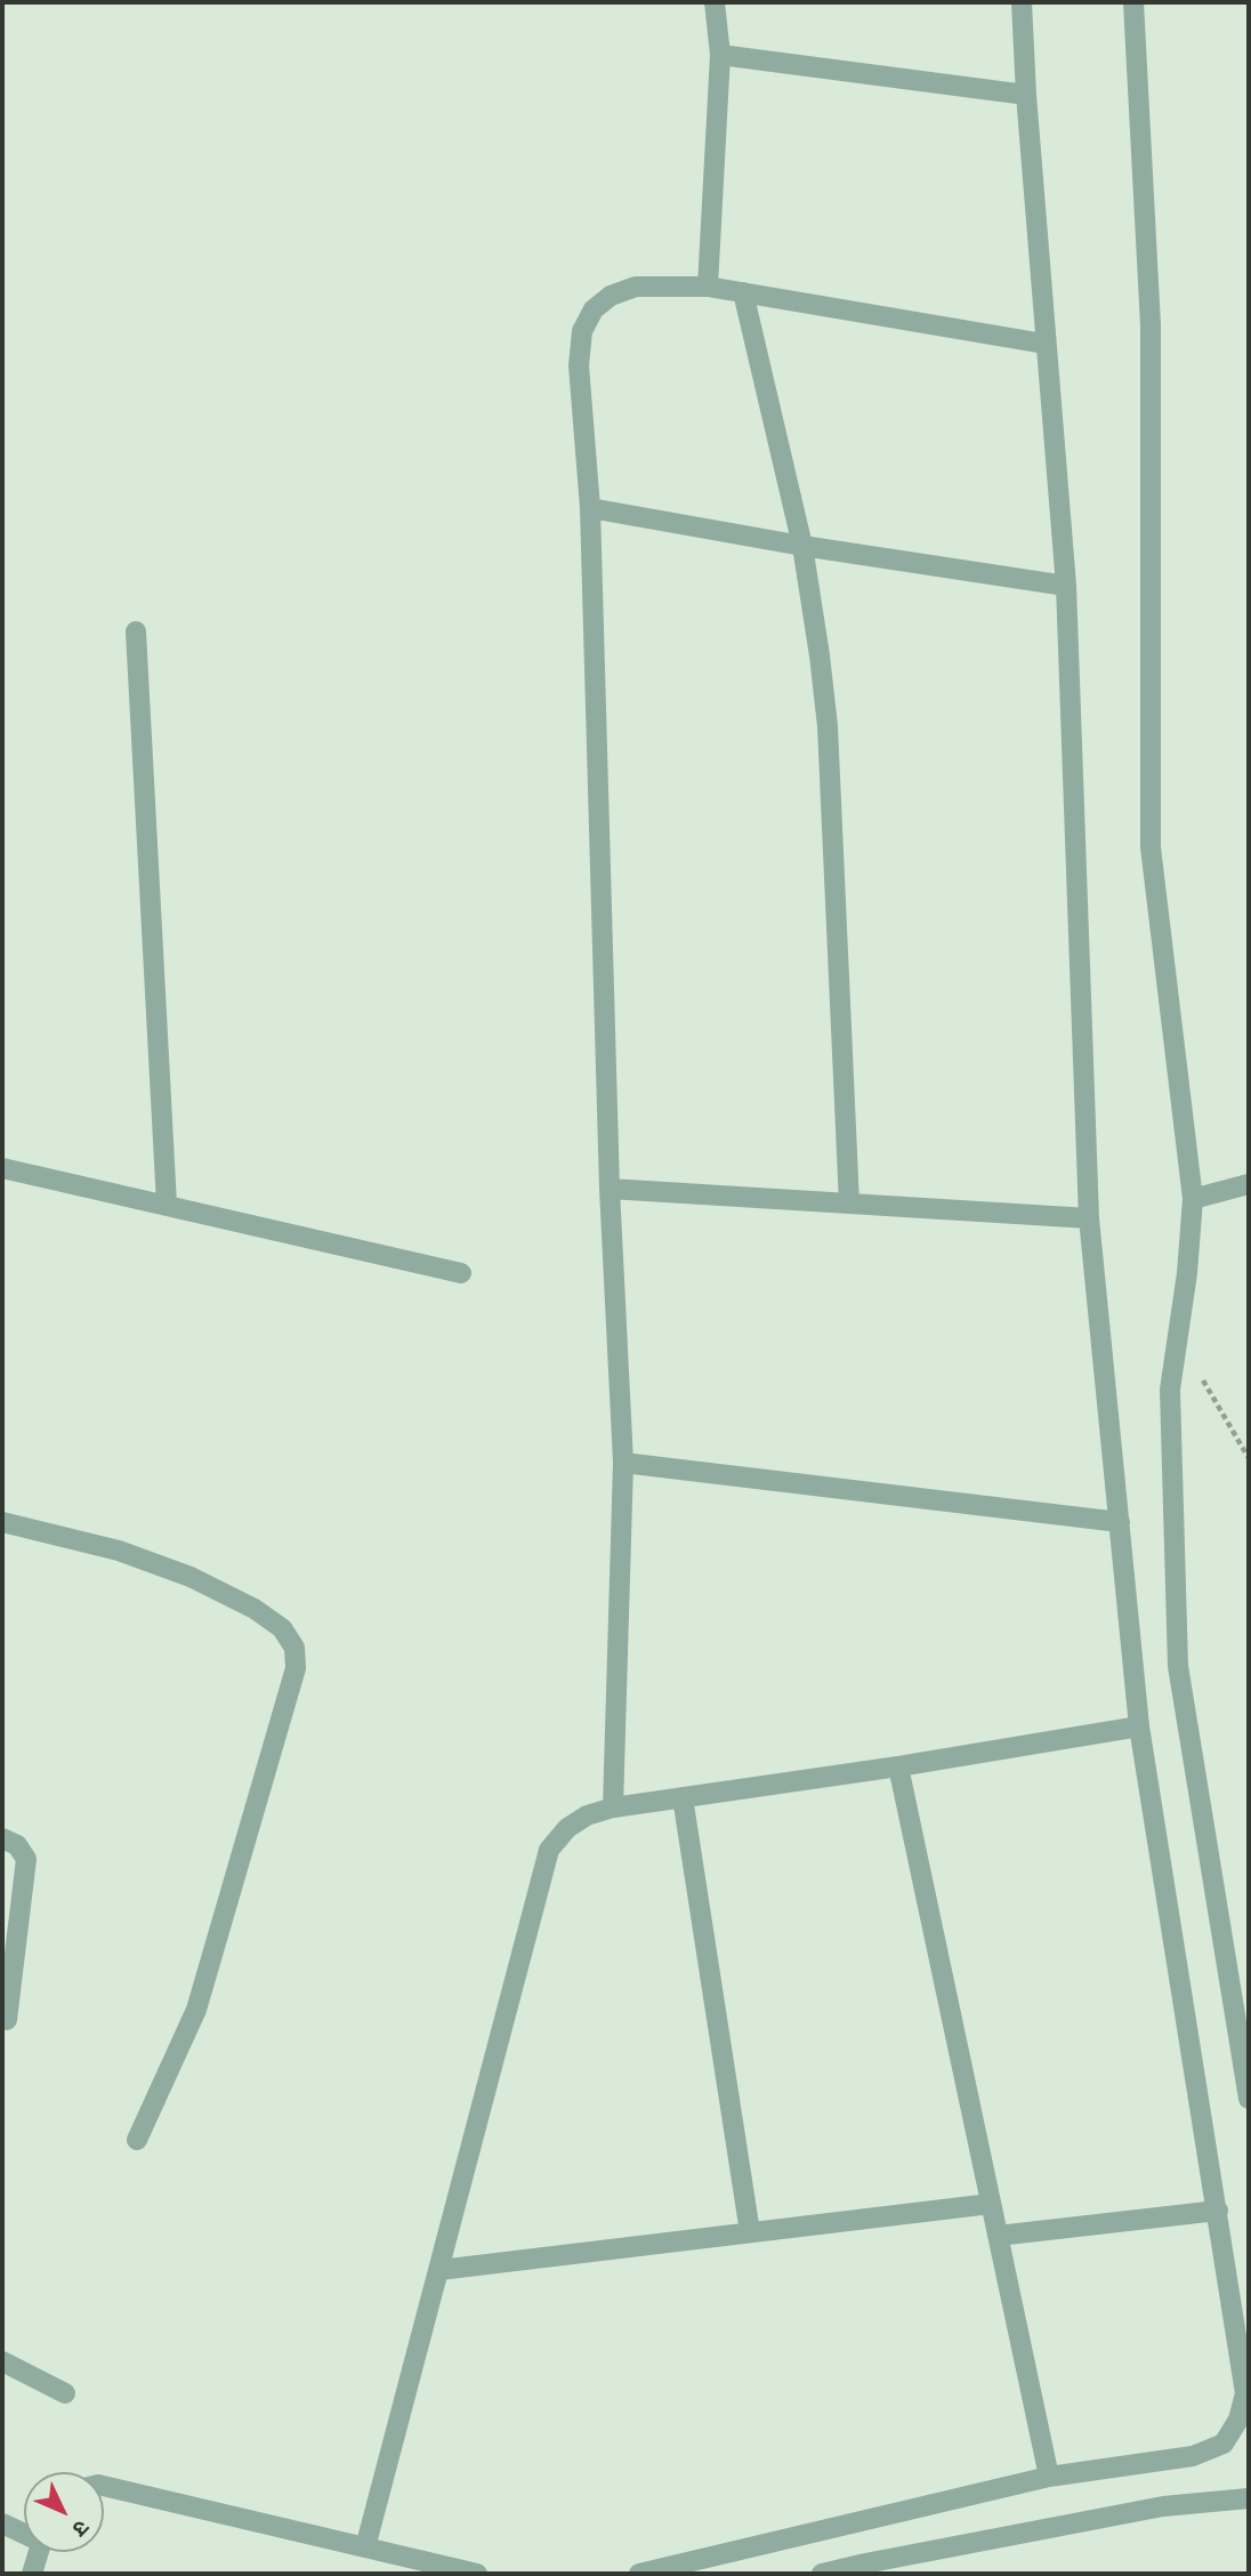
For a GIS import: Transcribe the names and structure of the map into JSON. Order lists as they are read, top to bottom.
{
  "north": "bottom right"
}
